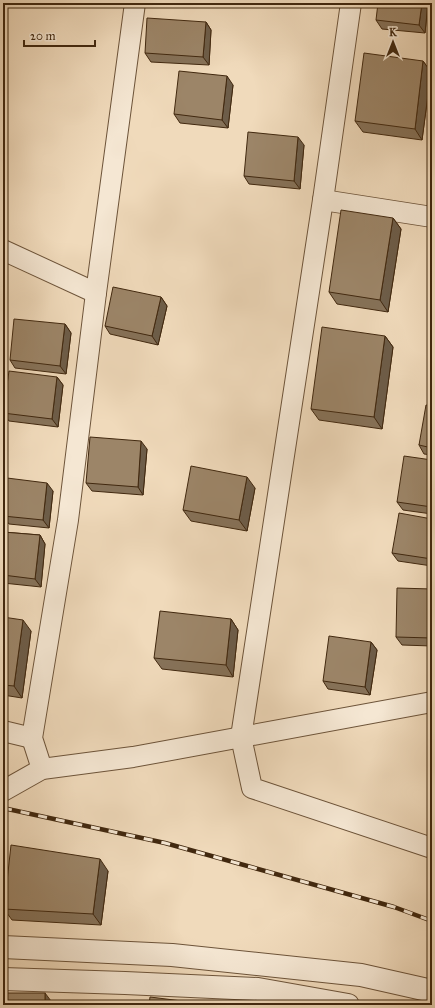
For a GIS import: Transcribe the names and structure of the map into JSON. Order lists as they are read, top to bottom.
{
  "scale_bar": "20 m",
  "north": "top"
}
